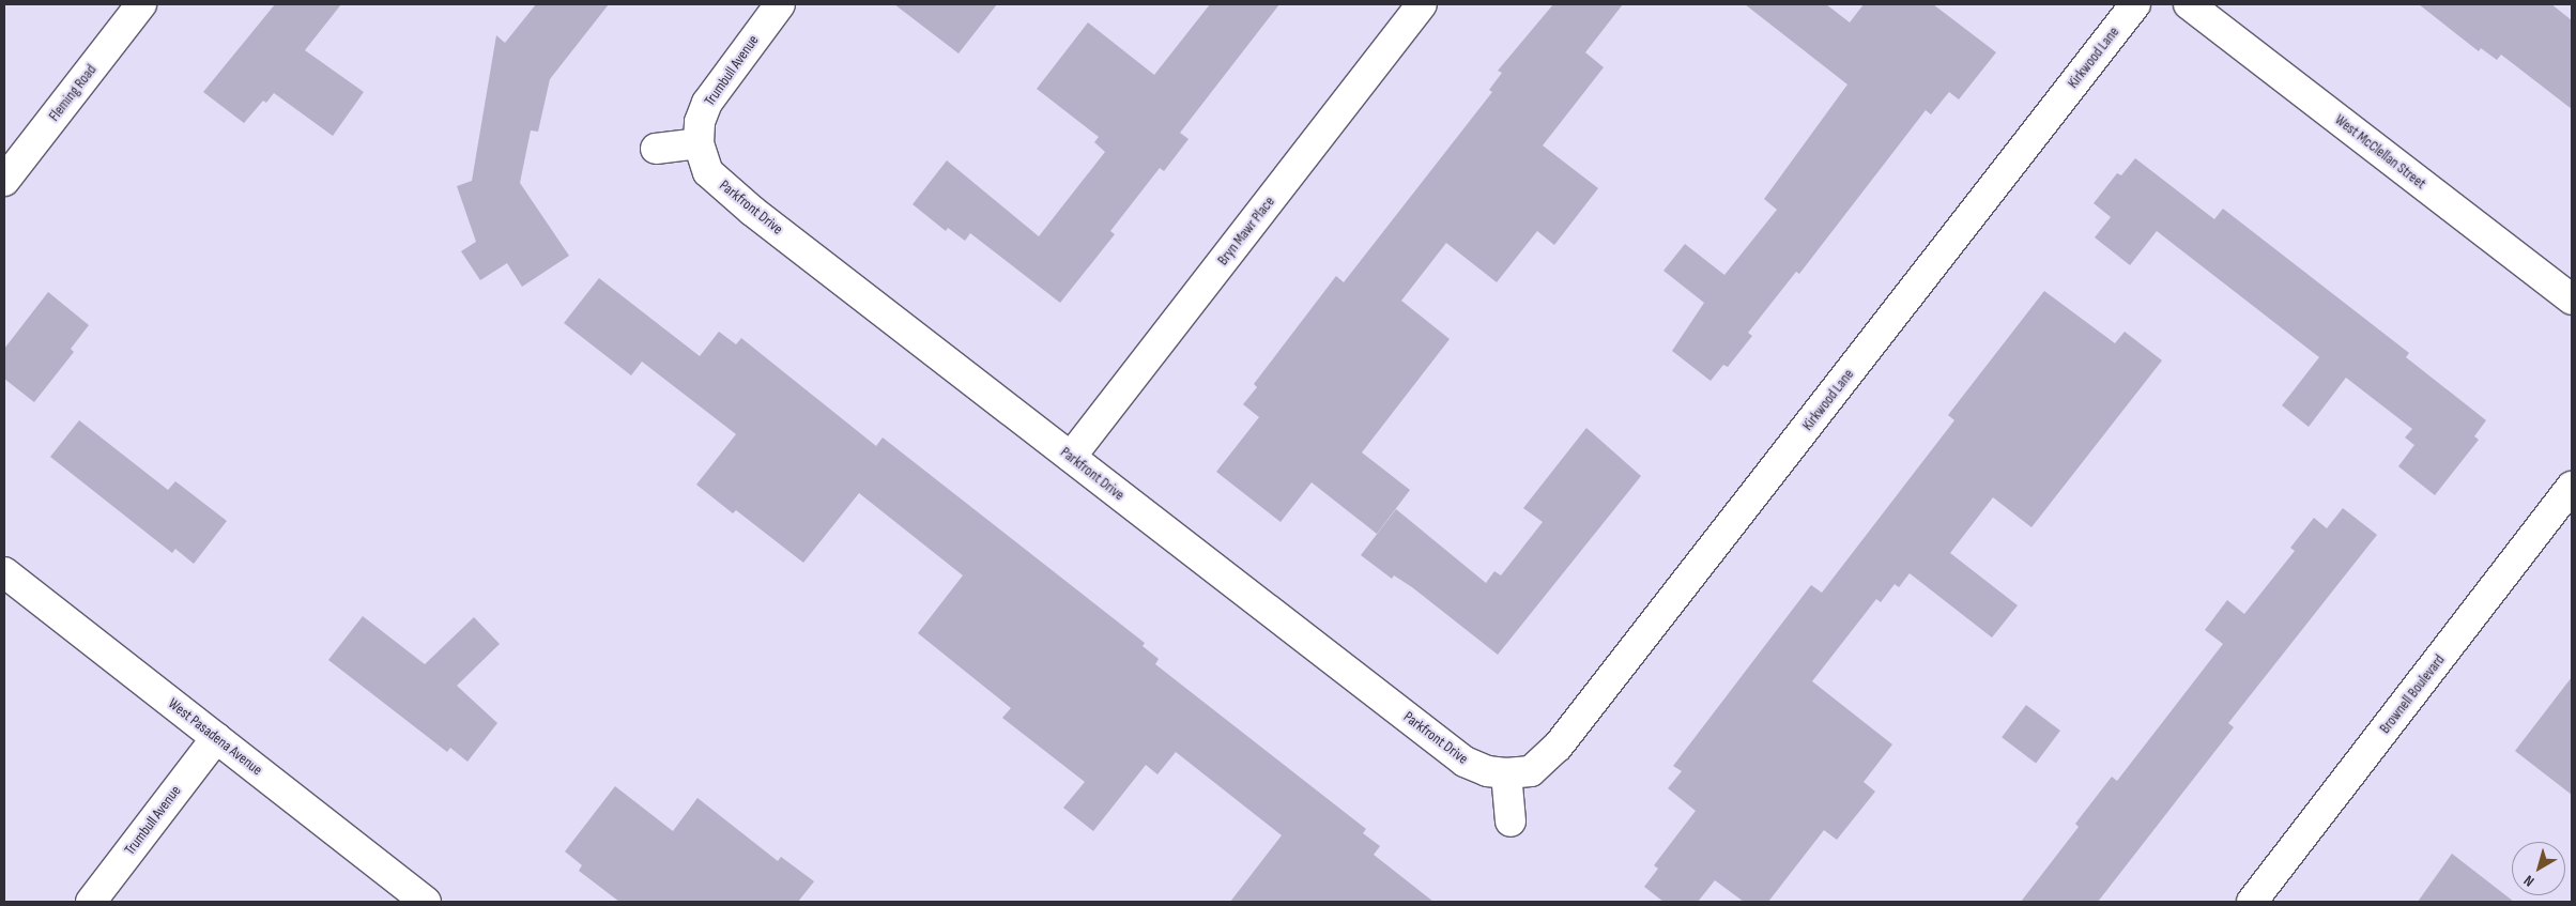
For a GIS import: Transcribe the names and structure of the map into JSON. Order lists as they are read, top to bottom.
{
  "streets": {
    "street": [
      "Kirkwood Lane",
      "Trumbull Avenue",
      "Fleming Road",
      "West McClellan Street",
      "Parkfront Drive",
      "Bryn Mawr Place",
      "Brownell Boulevard",
      "West Pasadena Avenue"
    ]
  },
  "crossings": [
    ["Kirkwood Lane", "Parkfront Drive"],
    ["Trumbull Avenue", "Parkfront Drive"],
    ["Trumbull Avenue", "West Pasadena Avenue"],
    ["Parkfront Drive", "Bryn Mawr Place"]
  ],
  "north": "bottom left"
}
